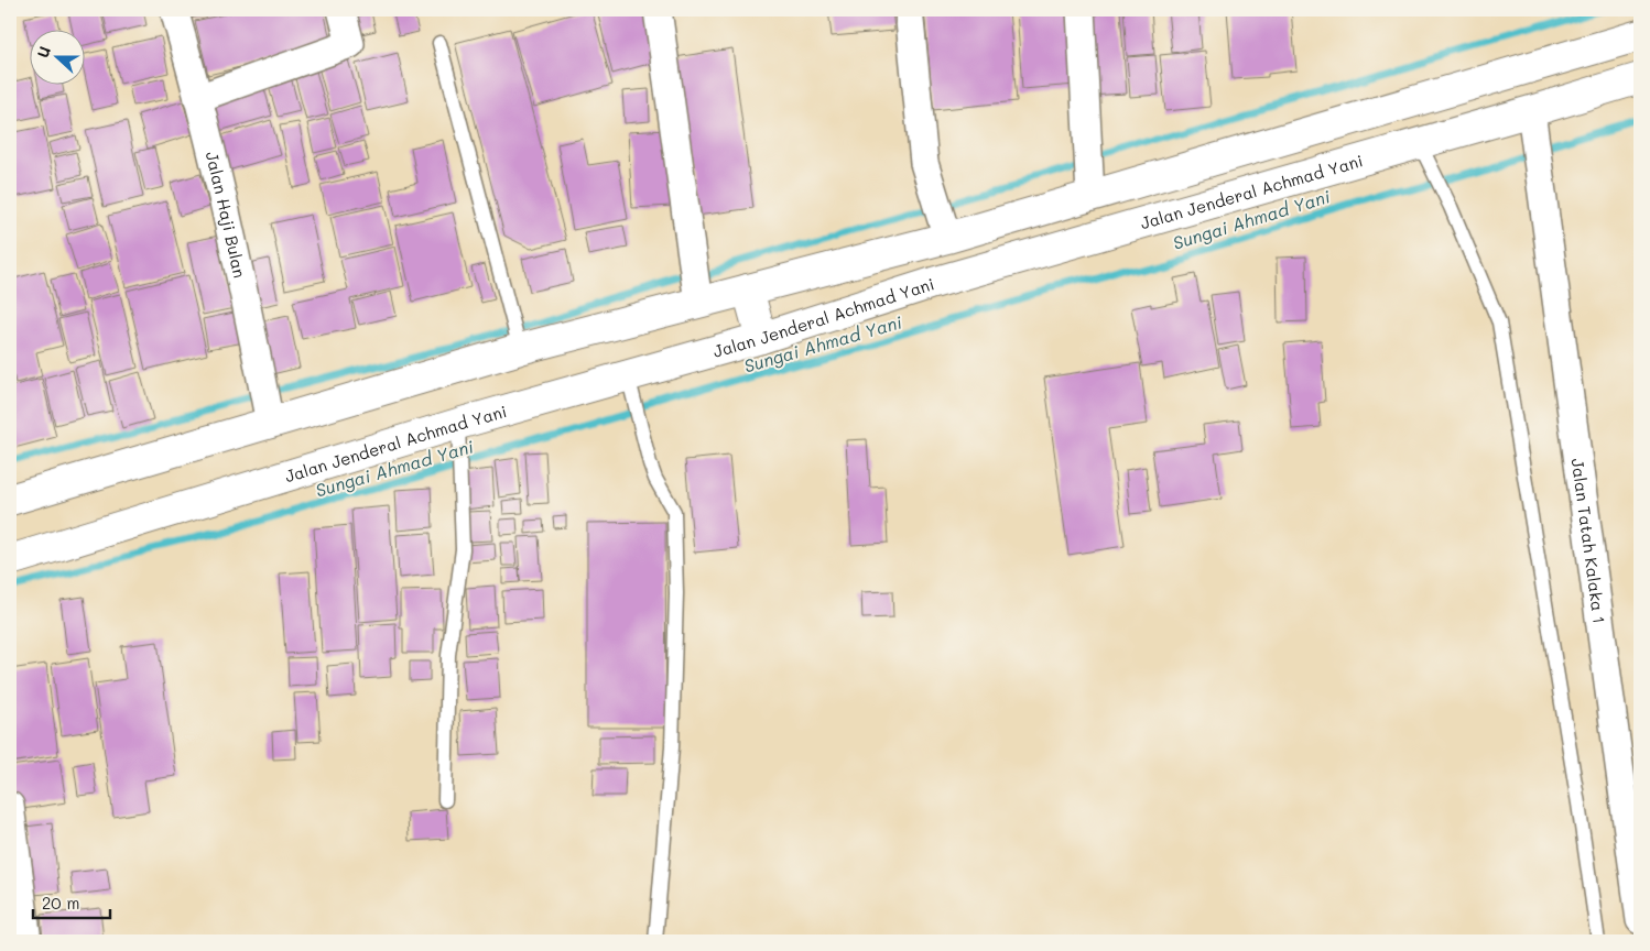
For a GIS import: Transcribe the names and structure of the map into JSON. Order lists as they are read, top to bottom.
{
  "streets": {
    "highway": ["Jalan Jenderal Achmad Yani"],
    "street": ["Jalan Haji Bulan", "Jalan Tatah Kalaka 1"]
  },
  "crossings": [
    ["Jalan Jenderal Achmad Yani", "Jalan Tatah Kalaka 1"]
  ],
  "water": ["Sungai Ahmad Yani"],
  "scale_bar": "20 m",
  "north": "left"
}
